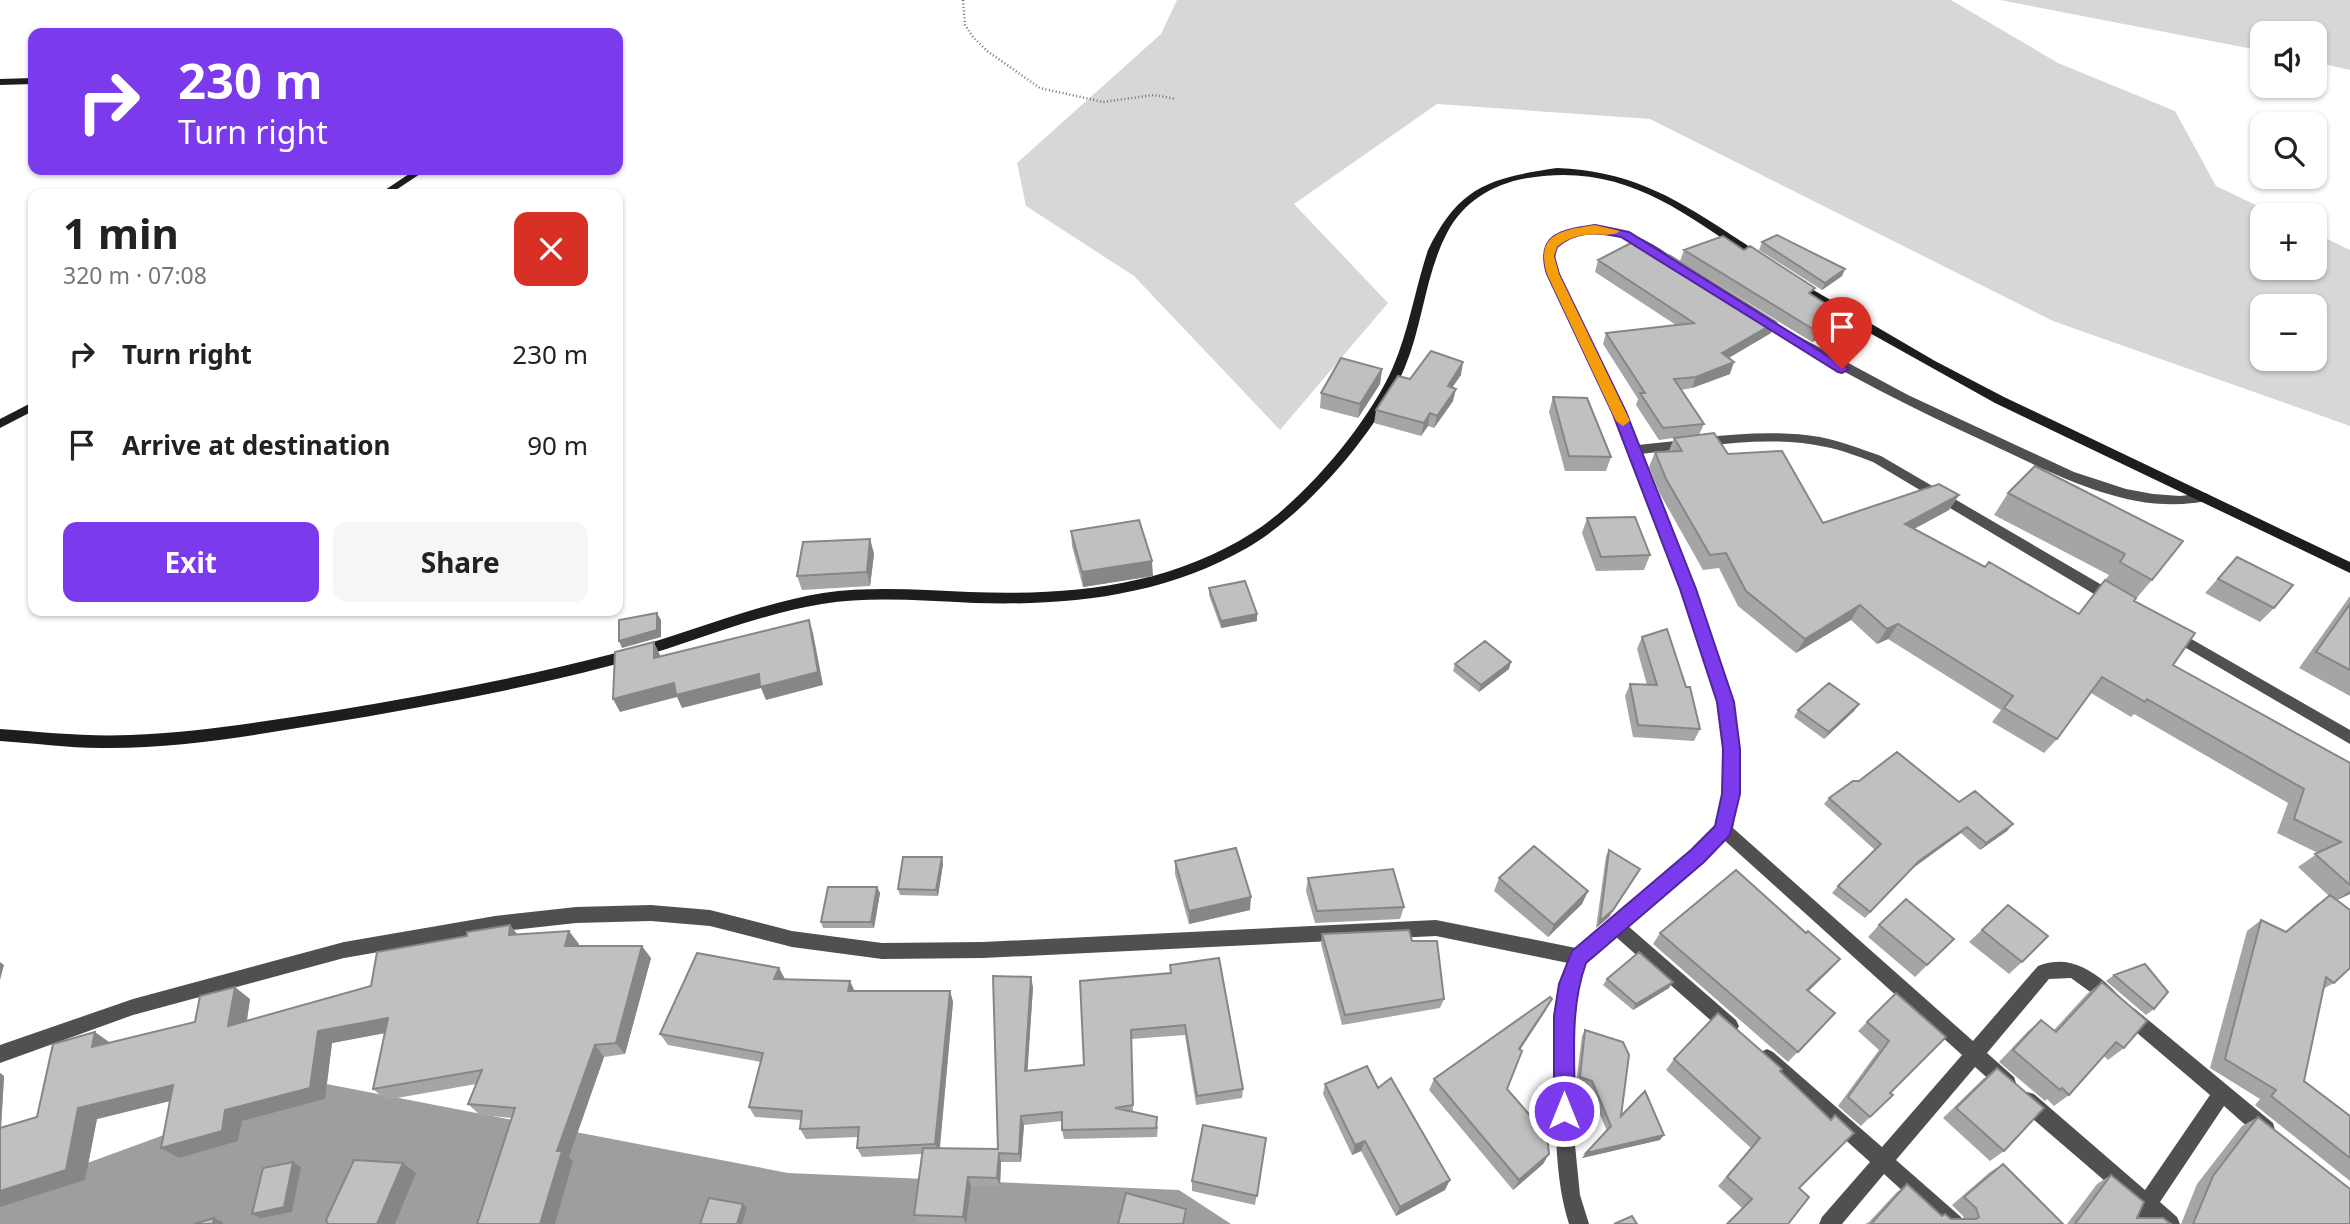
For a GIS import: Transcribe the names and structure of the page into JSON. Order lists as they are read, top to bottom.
{
  "page": {
    "map_buttons": ["+", "−"],
    "turn": ["230 m", "Turn right"],
    "heading": ["1 min", "320 m · 07:08"],
    "list": [
      {
        "name": "Turn right",
        "value": "230 m"
      },
      {
        "name": "Arrive at destination",
        "value": "90 m"
      }
    ],
    "buttons": ["Exit", "Share"]
  }
}
